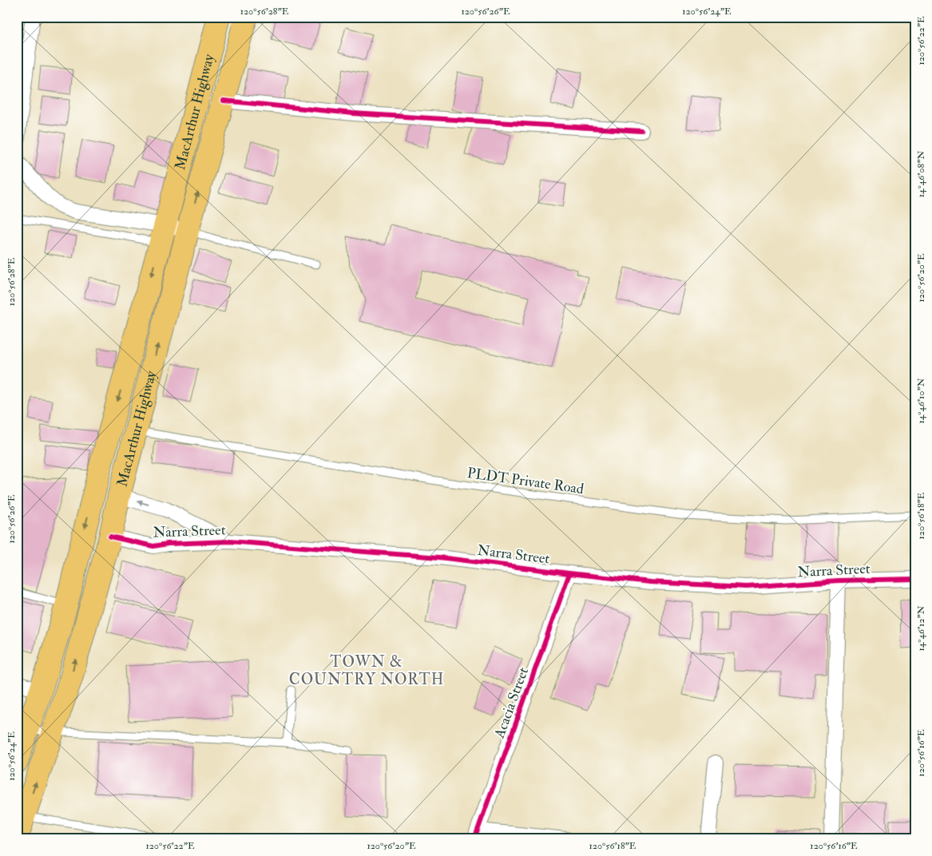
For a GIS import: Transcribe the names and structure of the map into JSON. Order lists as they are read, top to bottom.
{
  "streets": {
    "highway": ["MacArthur Highway"],
    "street": ["Narra Street", "Acacia Street"],
    "lane": ["PLDT Private Road"]
  },
  "crossings": [
    ["MacArthur Highway", "PLDT Private Road"],
    ["MacArthur Highway", "Narra Street"],
    ["Narra Street", "Acacia Street"]
  ],
  "districts": ["TOWN & COUNTRY NORTH"],
  "coordinates": [
    "120°56'28\"E",
    "120°56'26\"E",
    "120°56'24\"E",
    "120°56'22\"E",
    "14°46'08\"N",
    "120°56'20\"E",
    "14°46'10\"N",
    "120°56'18\"E",
    "14°46'12\"N",
    "120°56'16\"E"
  ]
}
